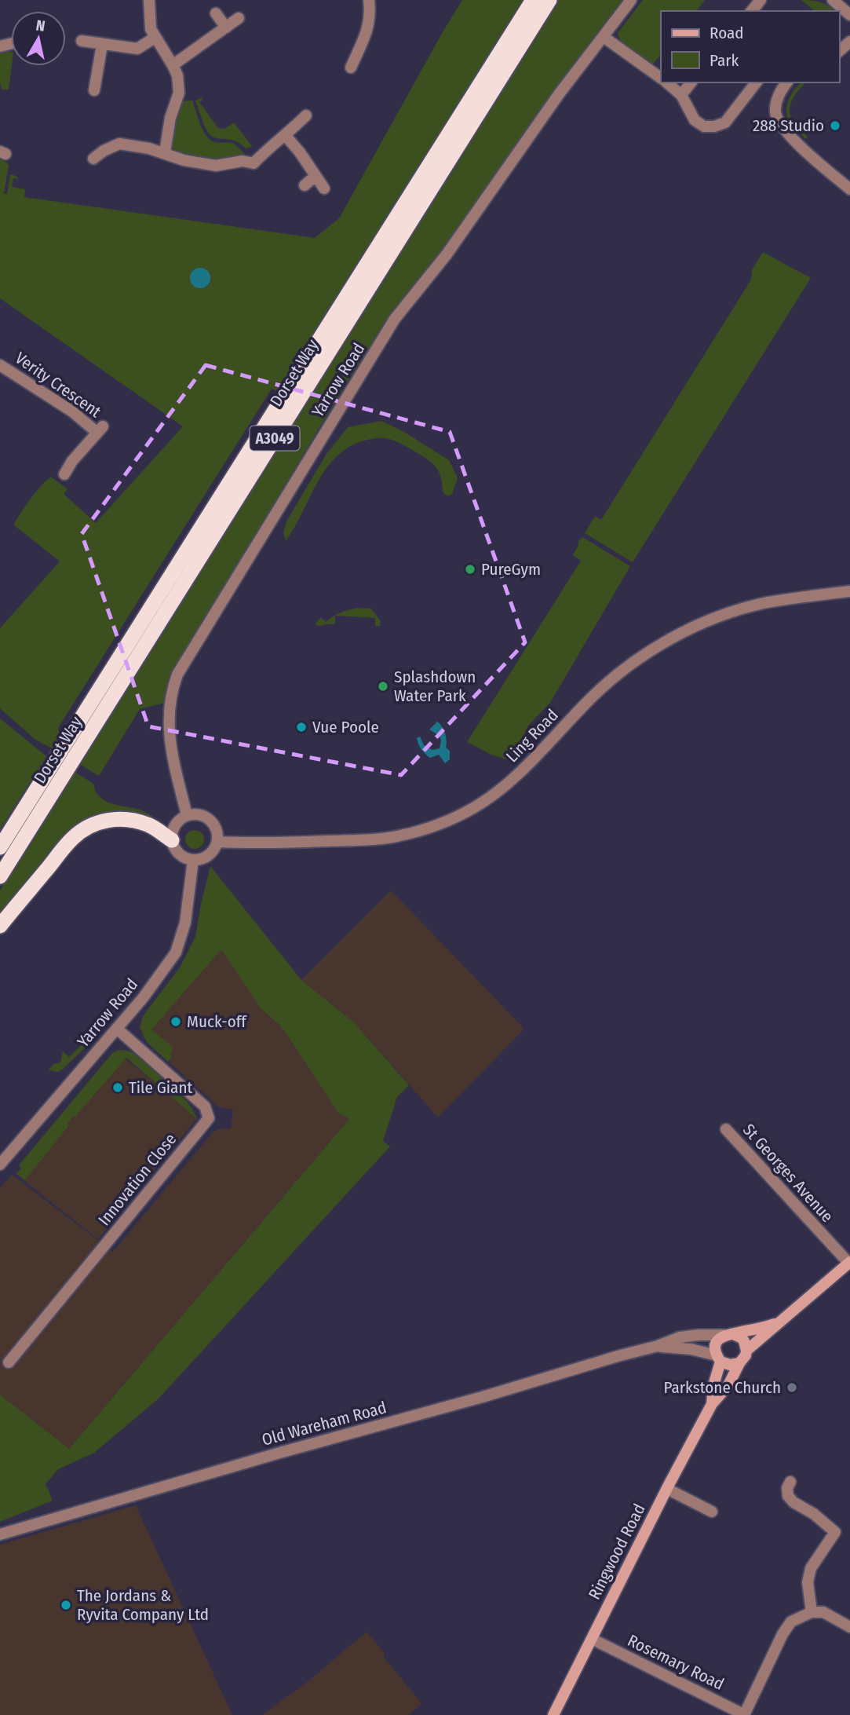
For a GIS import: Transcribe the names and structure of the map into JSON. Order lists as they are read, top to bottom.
{
  "streets": {
    "highway": ["Dorset Way", "A3049"],
    "main road": ["Ringwood Road"],
    "street": [
      "Yarrow Road",
      "Verity Crescent",
      "Ling Road",
      "St Georges Avenue",
      "Innovation Close",
      "Old Wareham Road",
      "Rosemary Road"
    ]
  },
  "crossings": [
    ["Yarrow Road", "Ling Road"],
    ["Yarrow Road", "Innovation Close"],
    ["Old Wareham Road", "Ringwood Road"],
    ["Ringwood Road", "Rosemary Road"]
  ],
  "places": [
    "288 Studio",
    "PureGym",
    "Splashdown Water Park",
    "Vue Poole",
    "Muck-off",
    "Tile Giant",
    "Parkstone Church",
    "The Jordans & Ryvita Company Ltd"
  ],
  "legend": ["Road", "Park"],
  "north": "top"
}
